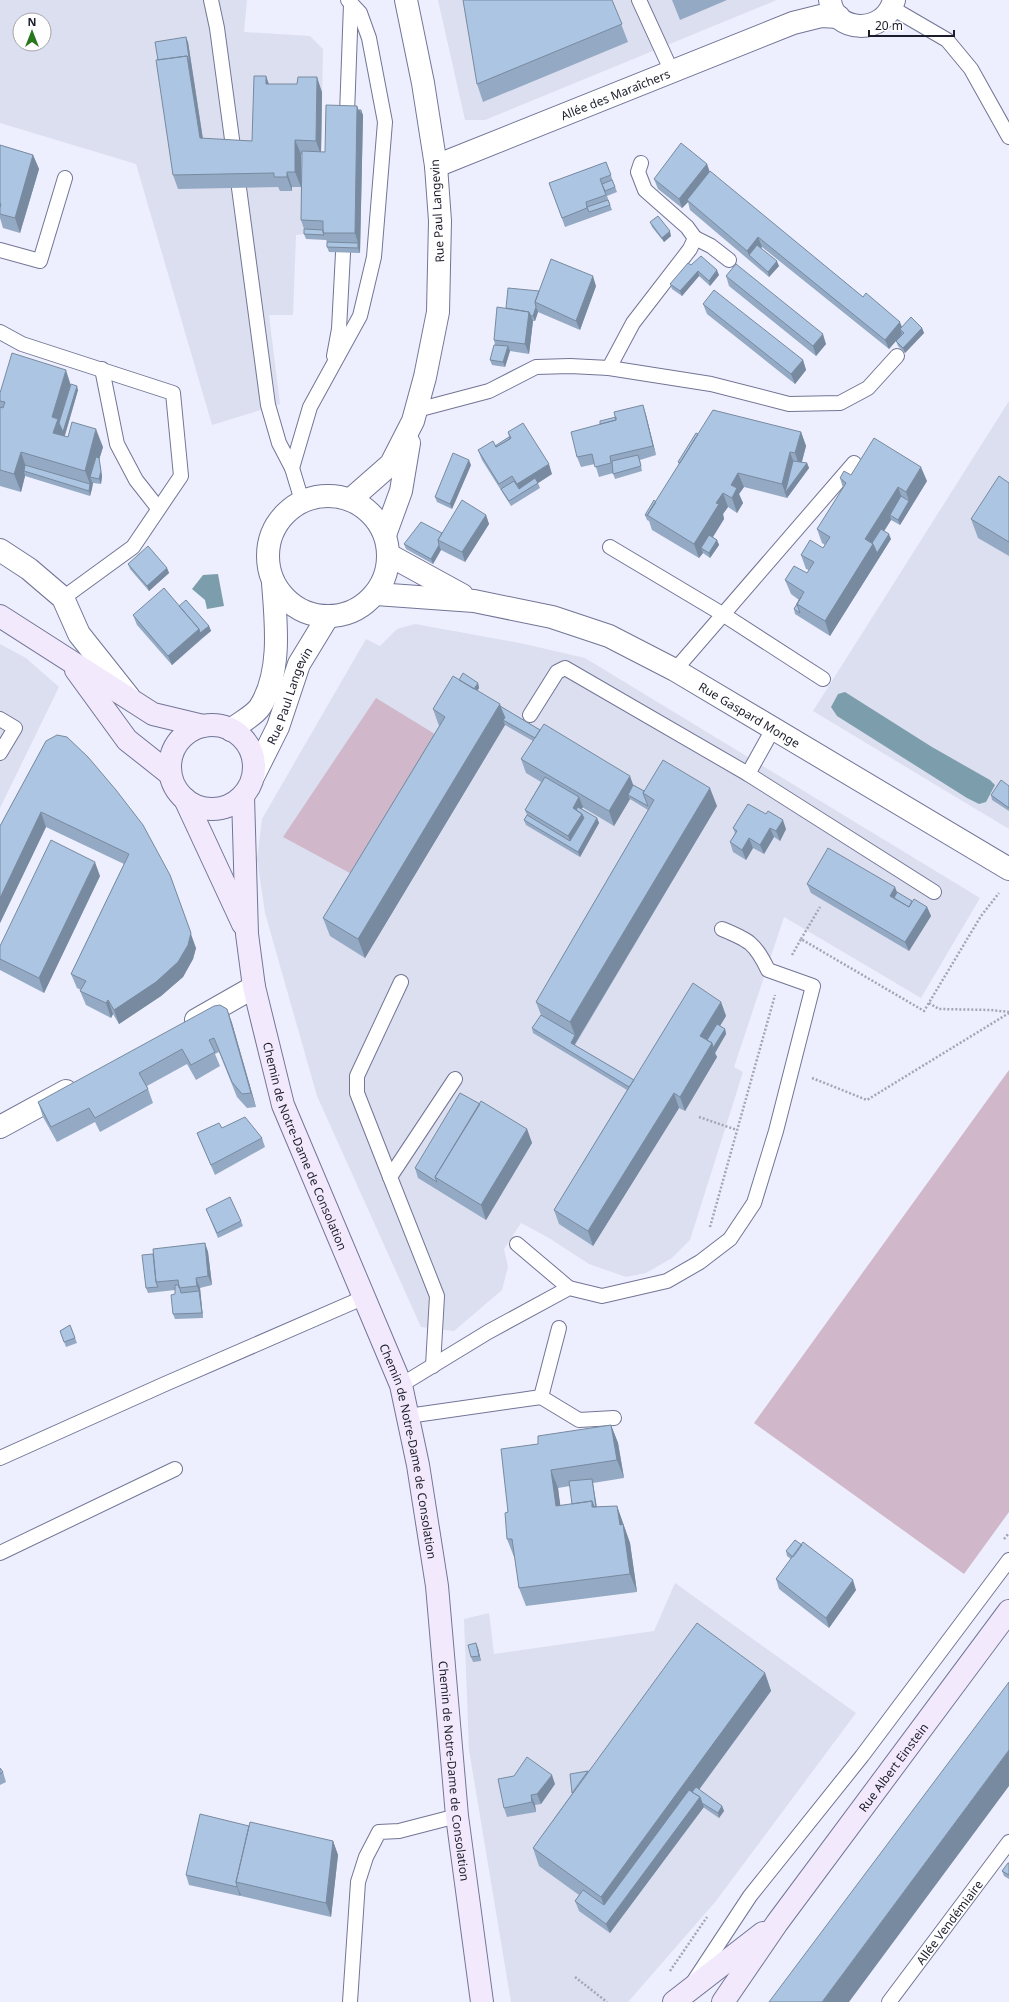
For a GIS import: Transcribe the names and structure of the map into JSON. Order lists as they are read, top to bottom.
{
  "streets": {
    "street": [
      "Allée des Maraîchers",
      "Rue Paul Langevin",
      "Rue Gaspard Monge",
      "Chemin de Notre-Dame de Consolation",
      "Rue Albert Einstein"
    ],
    "lane": ["Allée Vendémiaire"]
  },
  "crossings": [
    ["Allée des Maraîchers", "Rue Paul Langevin"],
    ["Rue Paul Langevin", "Rue Gaspard Monge"],
    ["Rue Paul Langevin", "Chemin de Notre-Dame de Consolation"]
  ],
  "scale_bar": "20 m",
  "north": "top"
}
